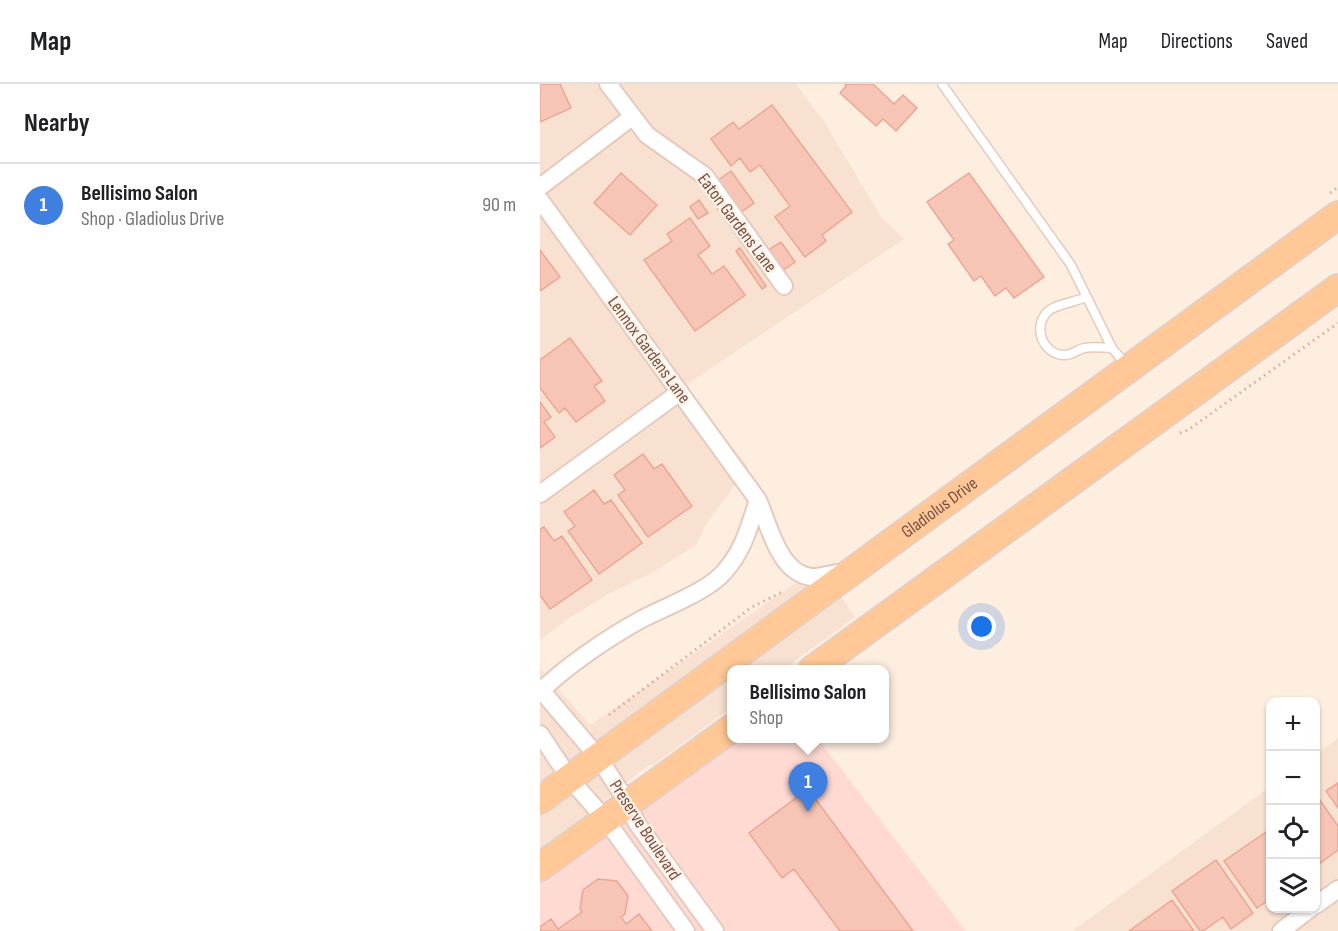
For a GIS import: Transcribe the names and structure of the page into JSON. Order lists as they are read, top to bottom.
{
  "streets": {
    "main road": ["Gladiolus Drive"],
    "street": ["Eaton Gardens Lane", "Lennox Gardens Lane", "Preserve Boulevard"]
  },
  "crossings": [
    ["Lennox Gardens Lane", "Gladiolus Drive"],
    ["Gladiolus Drive", "Preserve Boulevard"]
  ],
  "page": {
    "header": "Map",
    "nav": ["Map", "Directions", "Saved"],
    "heading": "Nearby",
    "list": [
      {
        "mark": "1",
        "name": "Bellisimo Salon",
        "note": "Shop · Gladiolus Drive",
        "value": "90 m"
      }
    ],
    "popup": ["Bellisimo Salon", "Shop"],
    "map_buttons": ["+", "−"],
    "pins": "1"
  }
}
